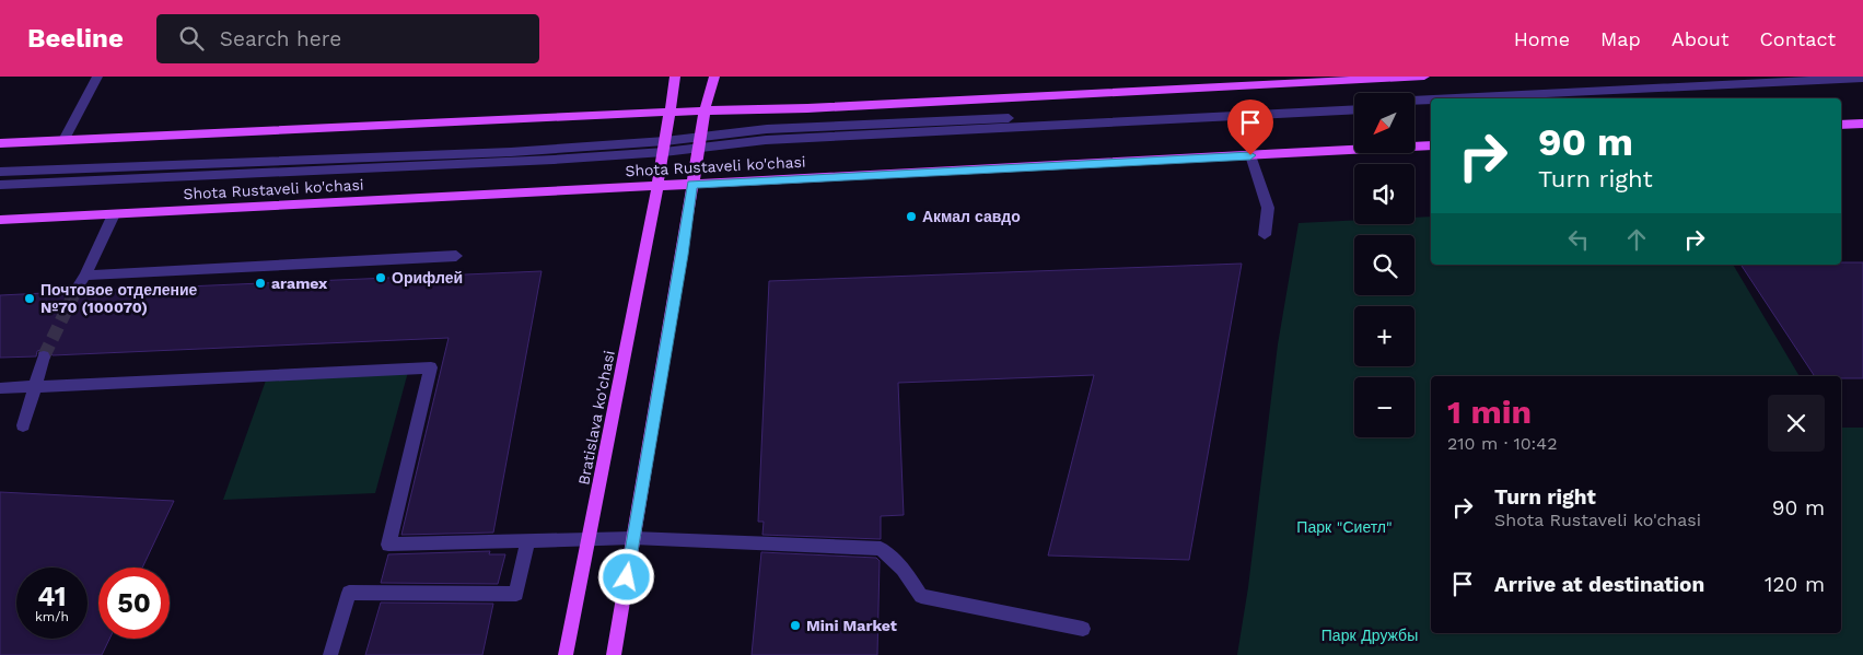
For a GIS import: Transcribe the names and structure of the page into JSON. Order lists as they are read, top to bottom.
{
  "streets": {
    "main road": ["Shota Rustaveli ko'chasi", "Bratislava ko'chasi"]
  },
  "crossings": [
    ["Shota Rustaveli ko'chasi", "Bratislava ko'chasi"]
  ],
  "parks": ["Парк \"Сиетл\"", "Парк Дружбы"],
  "places": [
    "Акмал савдо",
    "Орифлей",
    "aramex",
    "Почтовое отделение №70 (100070)",
    "Mini Market"
  ],
  "north": "bottom left",
  "page": {
    "header": "Beeline",
    "search": "Search here",
    "nav": [
      "Home",
      "Map",
      "About",
      "Contact"
    ],
    "map_buttons": ["+", "−"],
    "turn": ["90 m", "Turn right"],
    "heading": ["1 min", "210 m · 10:42"],
    "list": [
      {
        "name": "Turn right",
        "note": "Shota Rustaveli ko'chasi",
        "value": "90 m"
      },
      {
        "name": "Arrive at destination",
        "value": "120 m"
      }
    ],
    "speed": "41 km/h",
    "limit": "50"
  }
}
